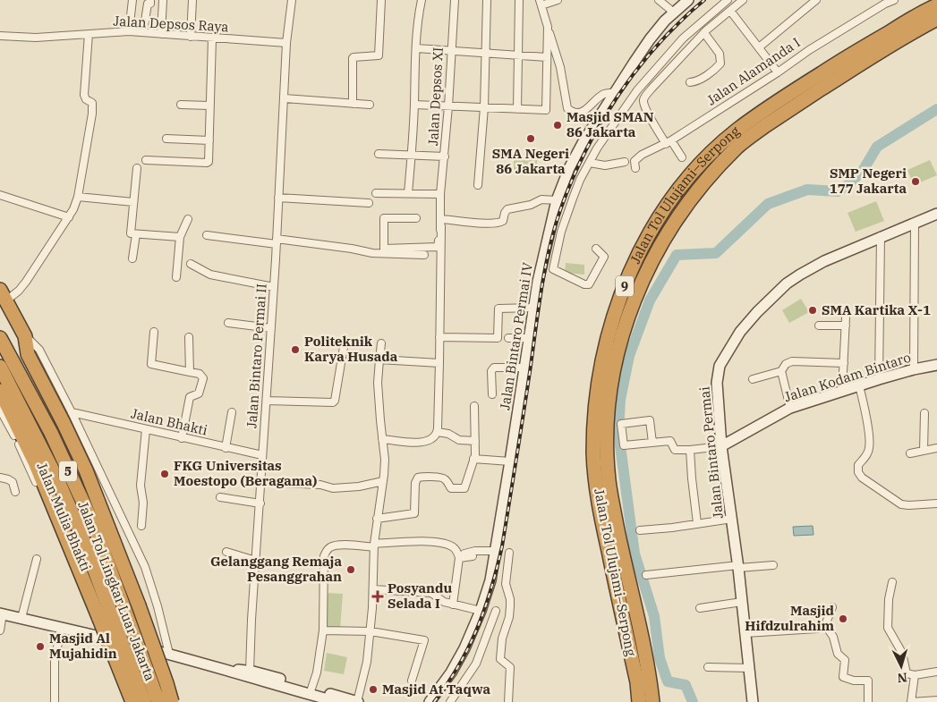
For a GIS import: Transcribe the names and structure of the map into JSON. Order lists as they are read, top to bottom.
{
  "streets": {
    "highway": [
      "Jalan Tol Ulujami–Serpong",
      "9",
      "5",
      "Jalan Tol Lingkar Luar Jakarta"
    ],
    "street": [
      "Jalan Depsos Raya",
      "Jalan Alamanda I",
      "Jalan Depsos XI",
      "Jalan Bintaro Permai IV",
      "Jalan Bintaro Permai II",
      "Jalan Kodam Bintaro",
      "Jalan Bhakti",
      "Jalan Bintaro Permai",
      "Jalan Mulia Bhakti"
    ]
  },
  "crossings": [
    ["Jalan Depsos Raya", "Jalan Bintaro Permai II"],
    ["Jalan Bintaro Permai II", "Jalan Bhakti"],
    ["Jalan Kodam Bintaro", "Jalan Bintaro Permai"]
  ],
  "places": {
    "other": [
      "Masjid SMAN 86 Jakarta",
      "SMA Negeri 86 Jakarta",
      "SMP Negeri 177 Jakarta",
      "SMA Kartika X-1",
      "Politeknik Karya Husada",
      "FKG Universitas Moestopo (Beragama)",
      "Gelanggang Remaja Pesanggrahan",
      "Masjid Hifdzulrahim",
      "Masjid Al Mujahidin",
      "Masjid At Taqwa"
    ],
    "health": ["Posyandu Selada I"]
  },
  "north": "bottom"
}
